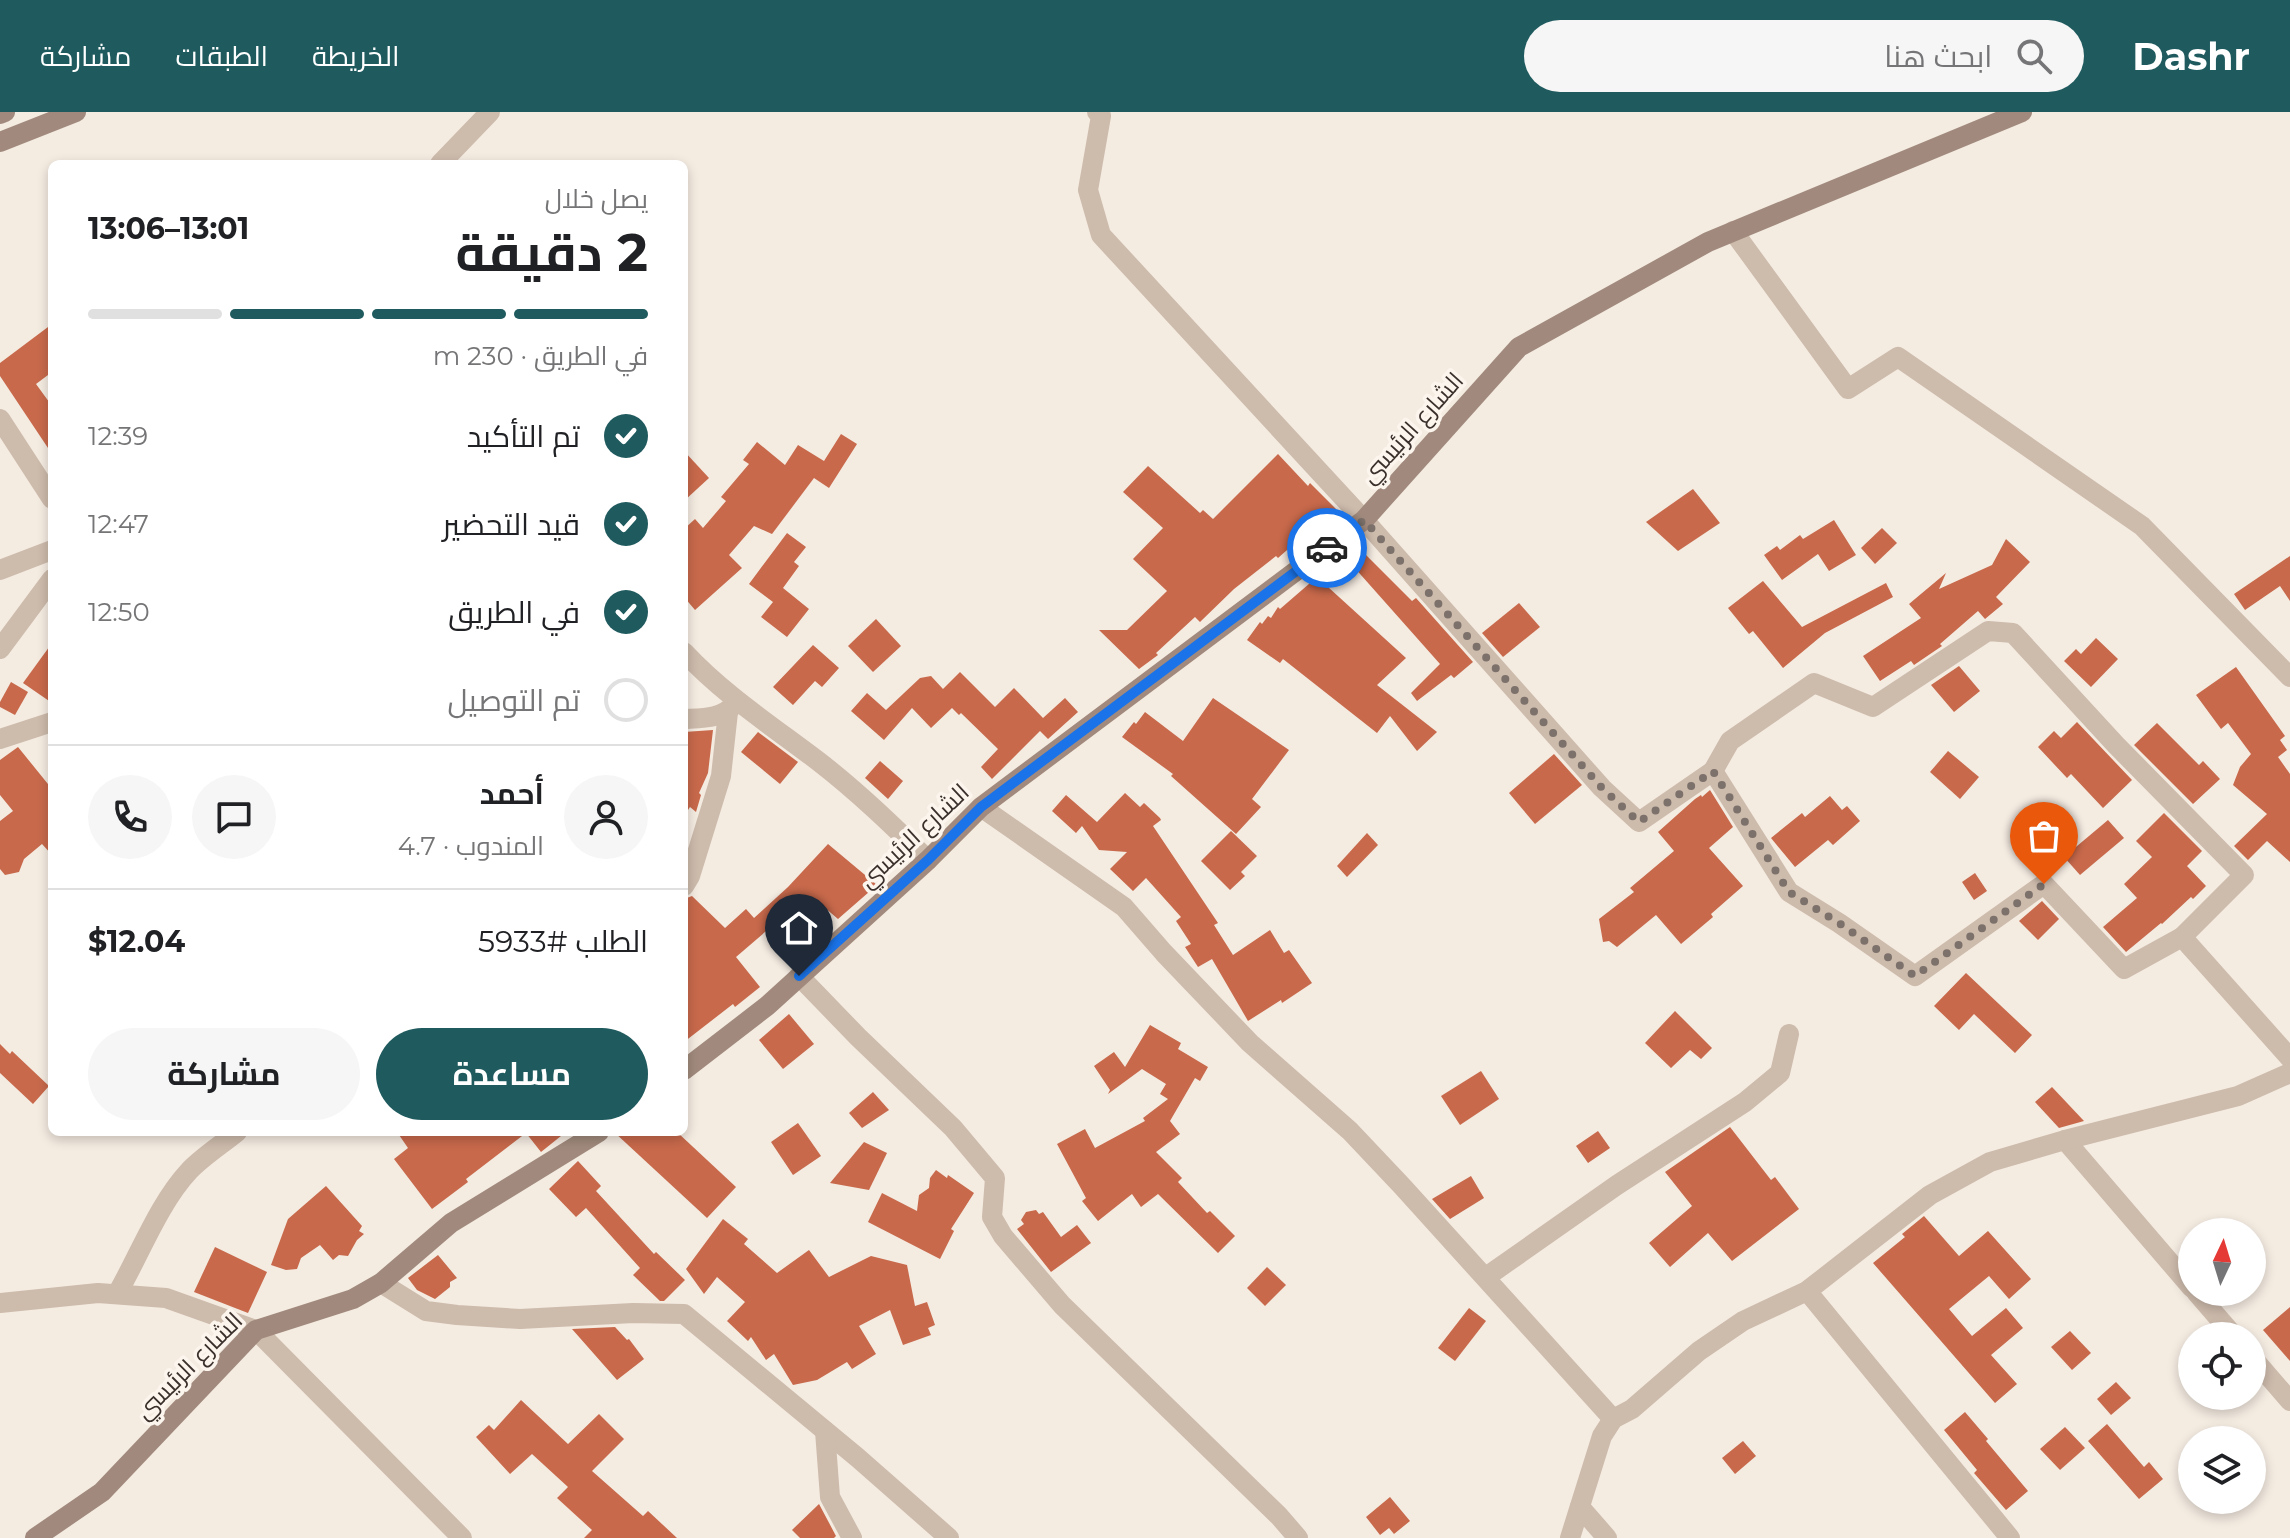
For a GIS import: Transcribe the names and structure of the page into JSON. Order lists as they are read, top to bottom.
{
  "streets": {
    "street": ["الشارع الرئيسي"]
  },
  "north": "top",
  "page": {
    "header": "Dashr",
    "search": "ابحث هنا",
    "nav": ["الخريطة", "الطبقات", "مشاركة"],
    "heading": ["2 دقيقة", "يصل خلال", "13:01–13:06"],
    "panel": [
      "أحمد",
      "المندوب · 4.7",
      "الطلب #5933",
      "$12.04"
    ],
    "bar": "في الطريق · 230 m",
    "list": [
      ["تم التأكيد", "12:39"],
      ["قيد التحضير", "12:47"],
      ["في الطريق", "12:50"],
      "تم التوصيل"
    ],
    "buttons": ["مساعدة", "مشاركة"]
  }
}
